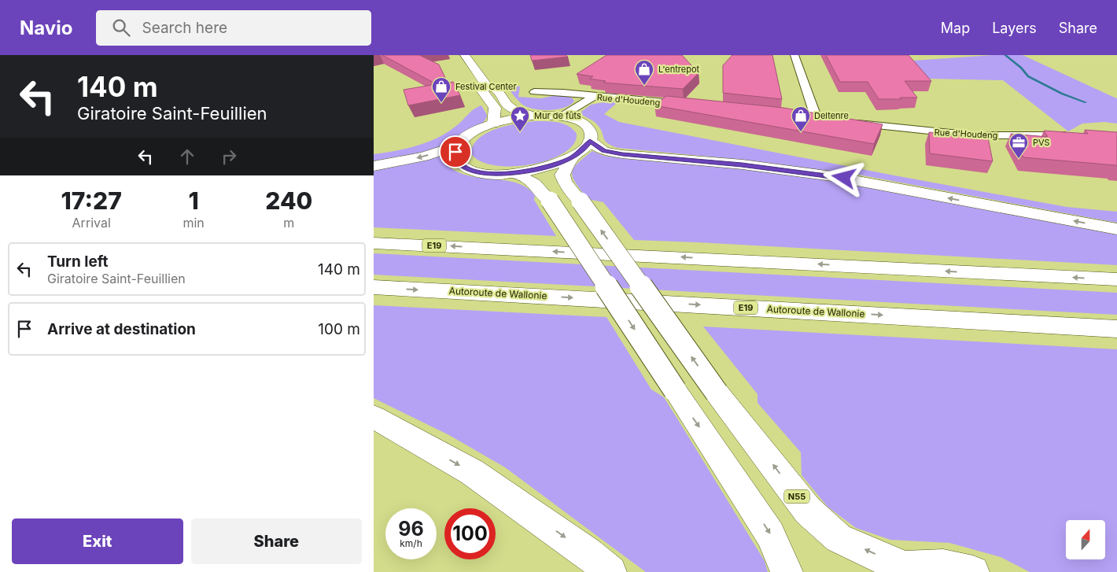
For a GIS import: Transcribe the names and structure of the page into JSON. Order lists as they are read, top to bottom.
{
  "streets": {
    "main road": ["E19", "Autoroute de Wallonie", "N55"],
    "street": ["Rue d'Houdeng"]
  },
  "places": {
    "shop": ["L'entrepot", "Festival Center", "Deltenre"],
    "place": ["Mur de fûts"],
    "office": ["PVS"]
  },
  "north": "top",
  "page": {
    "header": "Navio",
    "search": "Search here",
    "nav": ["Map", "Layers", "Share"],
    "turn": ["140 m", "Giratoire Saint-Feuillien"],
    "eta": [
      "17:27",
      "Arrival",
      "1",
      "min",
      "240",
      "m"
    ],
    "list": [
      {
        "name": "Turn left",
        "note": "Giratoire Saint-Feuillien",
        "value": "140 m"
      },
      {
        "name": "Arrive at destination",
        "value": "100 m"
      }
    ],
    "speed": "96 km/h",
    "limit": "100",
    "buttons": ["Exit", "Share"]
  }
}
